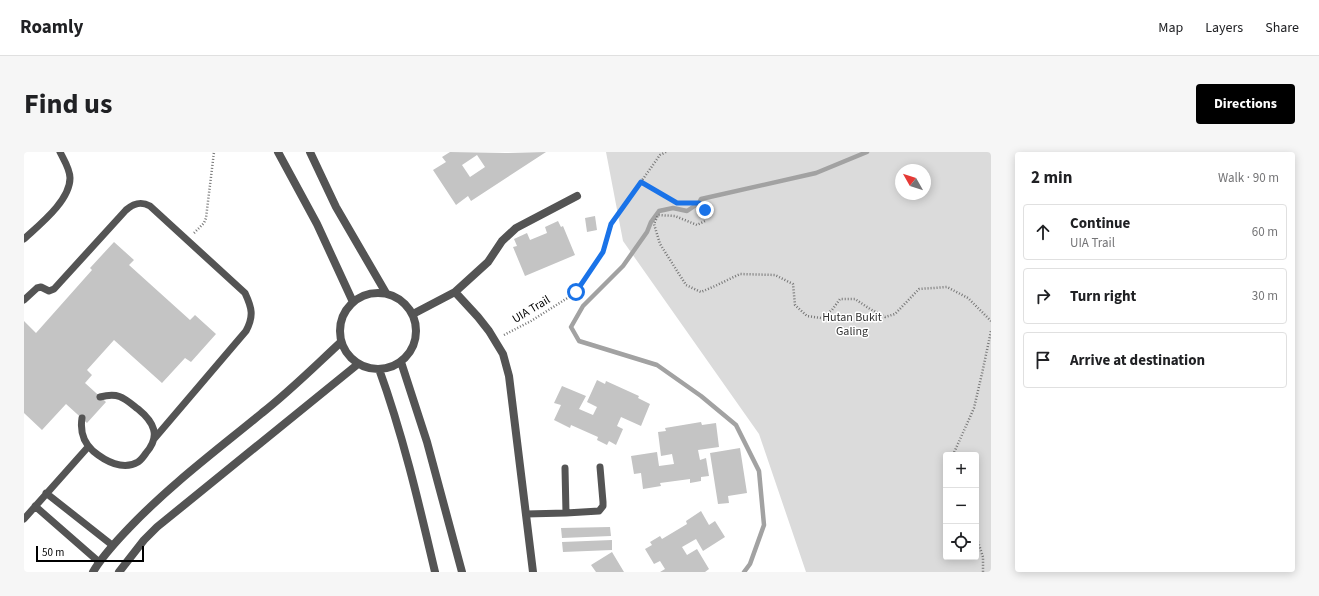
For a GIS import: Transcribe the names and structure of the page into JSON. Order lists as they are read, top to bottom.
{
  "streets": {
    "path": ["UIA Trail"]
  },
  "parks": ["Hutan Bukit Galing"],
  "scale_bar": "50 m",
  "north": "top left",
  "page": {
    "header": "Roamly",
    "nav": ["Map", "Layers", "Share"],
    "title": "Find us",
    "buttons": "Directions",
    "heading": ["2 min", "Walk · 90 m"],
    "list": [
      ["Continue", "UIA Trail", "60 m"],
      ["Turn right", "30 m"],
      "Arrive at destination"
    ],
    "map_buttons": ["+", "−"],
    "scale": "50 m"
  }
}
